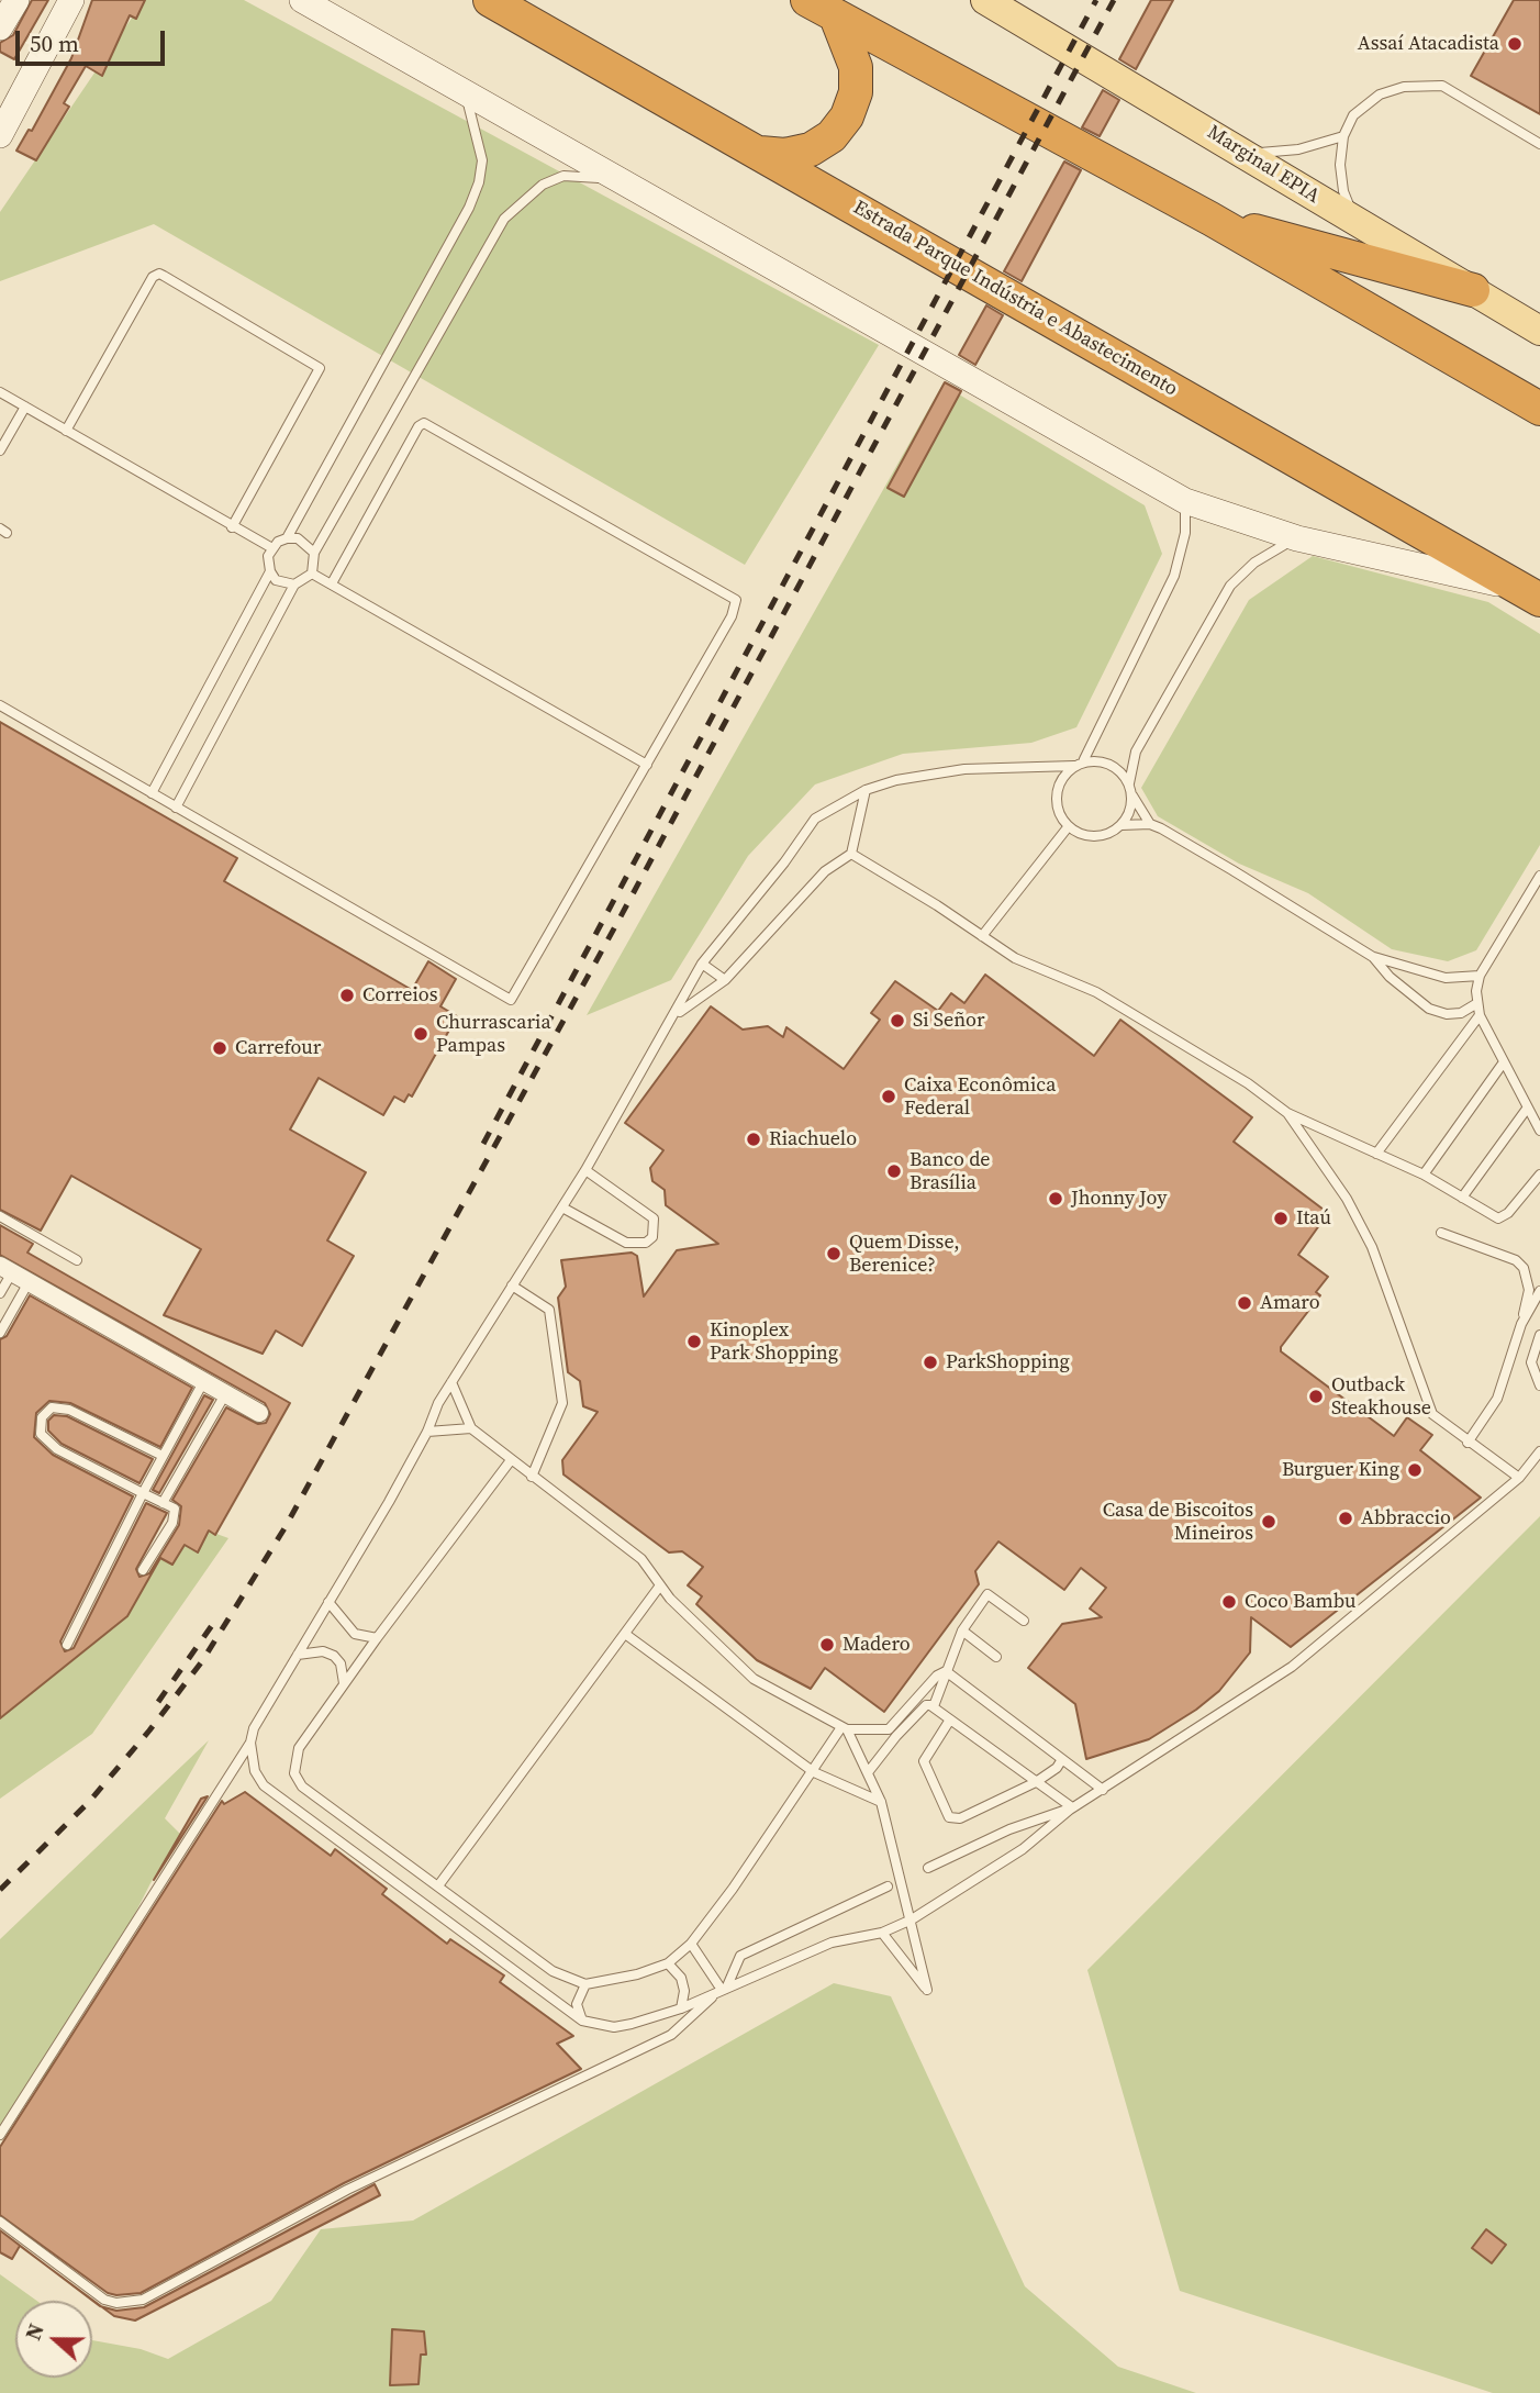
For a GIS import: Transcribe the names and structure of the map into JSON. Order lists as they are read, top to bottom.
{
  "streets": {
    "highway": ["Estrada Parque Indústria e Abastecimento"],
    "main road": ["Marginal EPIA"]
  },
  "places": [
    "Assaí Atacadista",
    "Correios",
    "Si Señor",
    "Churrascaria Pampas",
    "Carrefour",
    "Caixa Econômica Federal",
    "Riachuelo",
    "Banco de Brasília",
    "Jhonny Joy",
    "Itaú",
    "Quem Disse, Berenice?",
    "Amaro",
    "Kinoplex Park Shopping",
    "ParkShopping",
    "Outback Steakhouse",
    "Burguer King",
    "Abbraccio",
    "Casa de Biscoitos Mineiros",
    "Coco Bambu",
    "Madero"
  ],
  "scale_bar": "50 m",
  "north": "left"
}
